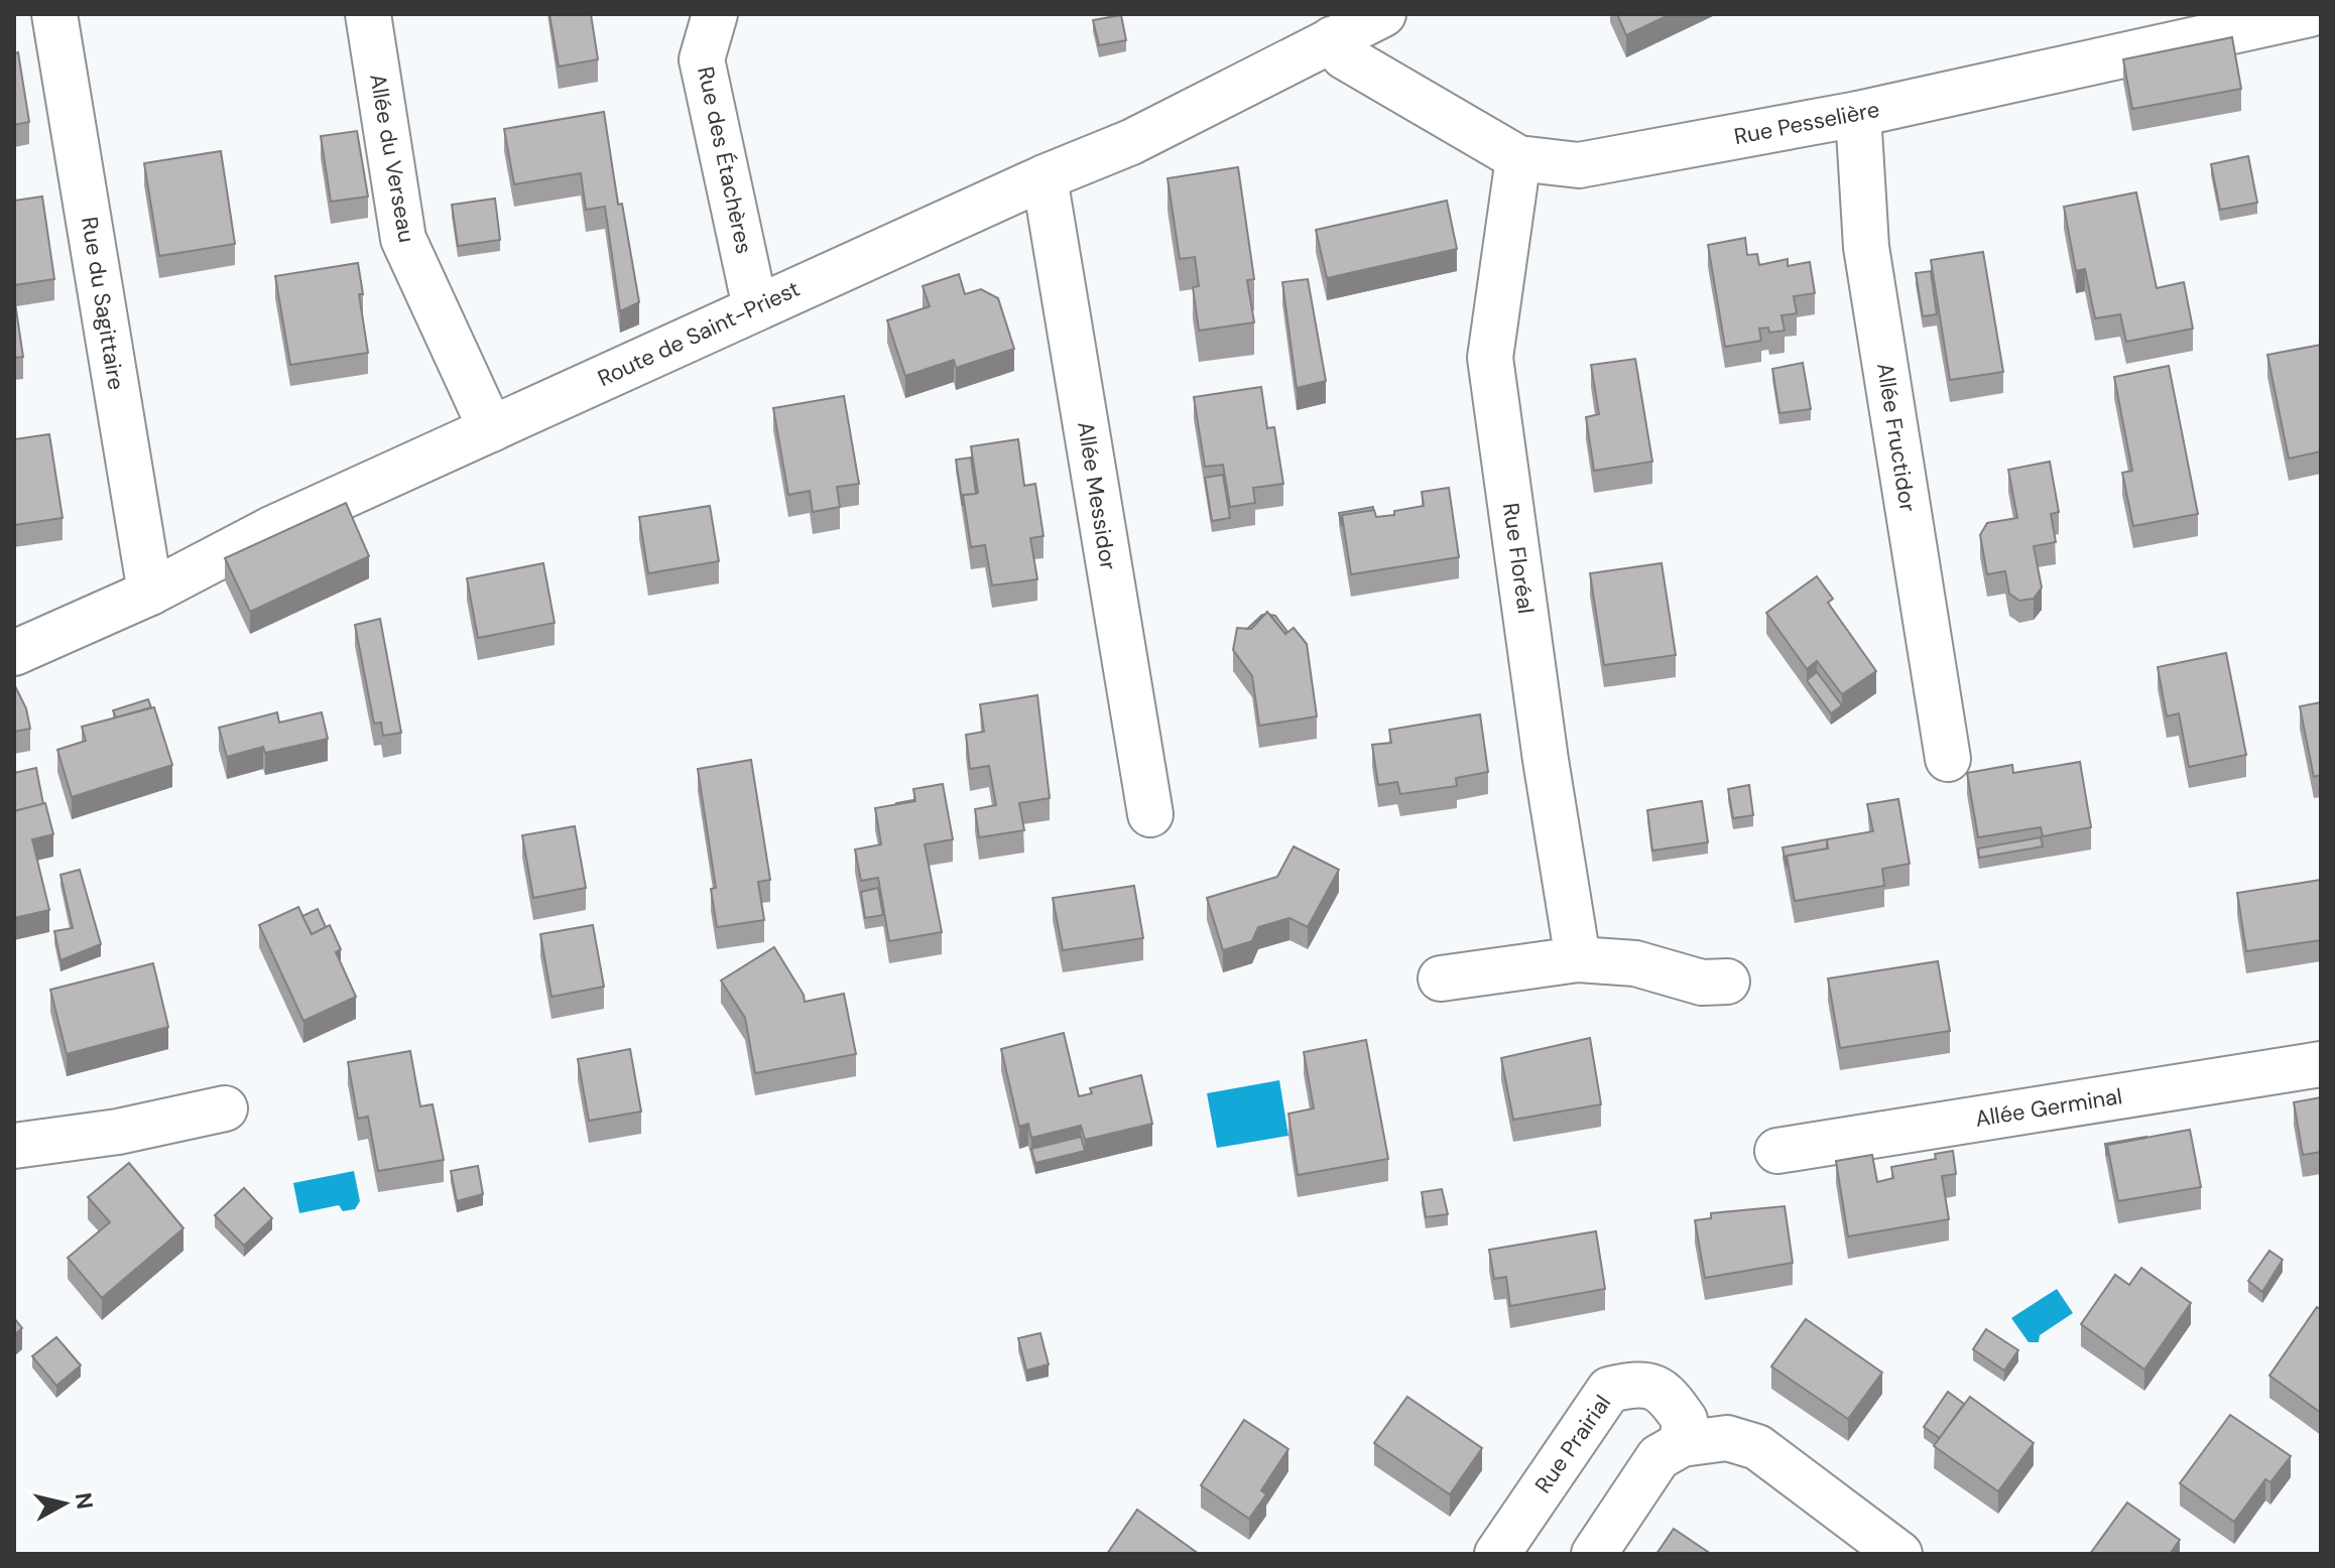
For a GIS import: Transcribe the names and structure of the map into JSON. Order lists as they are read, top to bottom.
{
  "streets": {
    "street": [
      "Rue Pesselière",
      "Allée du Verseau",
      "Rue des Étachères",
      "Rue du Sagittaire",
      "Route de Saint-Priest",
      "Allée Fructidor",
      "Allée Messidor",
      "Rue Floréal",
      "Allée Germinal",
      "Rue Prairial"
    ]
  },
  "crossings": [
    ["Rue Pesselière", "Route de Saint-Priest"],
    ["Rue Pesselière", "Allée Fructidor"],
    ["Rue Pesselière", "Rue Floréal"],
    ["Allée du Verseau", "Route de Saint-Priest"],
    ["Rue des Étachères", "Route de Saint-Priest"],
    ["Rue du Sagittaire", "Route de Saint-Priest"],
    ["Route de Saint-Priest", "Allée Messidor"]
  ],
  "north": "right"
}
